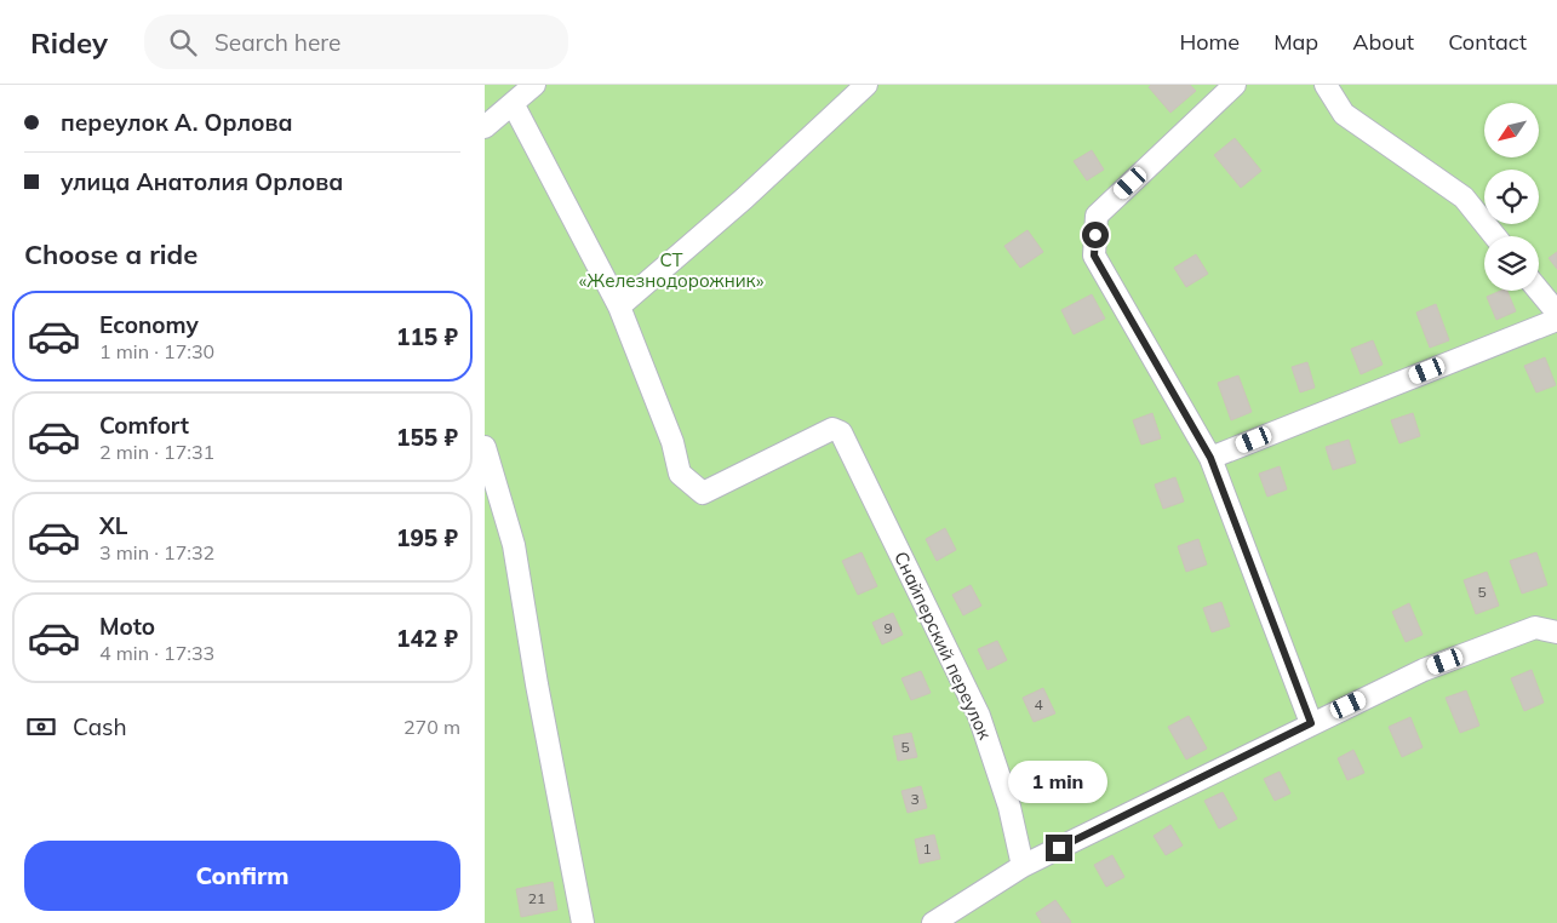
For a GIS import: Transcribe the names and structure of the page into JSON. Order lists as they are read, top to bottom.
{
  "streets": {
    "street": ["Снайперский переулок"]
  },
  "parks": ["СТ «Железнодорожник»"],
  "house_numbers": [
    "5",
    "9",
    "4",
    "5",
    "3",
    "1",
    "21"
  ],
  "north": "bottom left",
  "page": {
    "header": "Ridey",
    "search": "Search here",
    "nav": [
      "Home",
      "Map",
      "About",
      "Contact"
    ],
    "banner": ["переулок А. Орлова", "улица Анатолия Орлова"],
    "heading": "Choose a ride",
    "list": [
      {
        "name": "Economy",
        "note": "1 min · 17:30",
        "value": "115 ₽"
      },
      {
        "name": "Comfort",
        "note": "2 min · 17:31",
        "value": "155 ₽"
      },
      {
        "name": "XL",
        "note": "3 min · 17:32",
        "value": "195 ₽"
      },
      {
        "name": "Moto",
        "note": "4 min · 17:33",
        "value": "142 ₽"
      }
    ],
    "pay": ["Cash", "270 m"],
    "bubble": "1 min",
    "buttons": "Confirm"
  }
}
